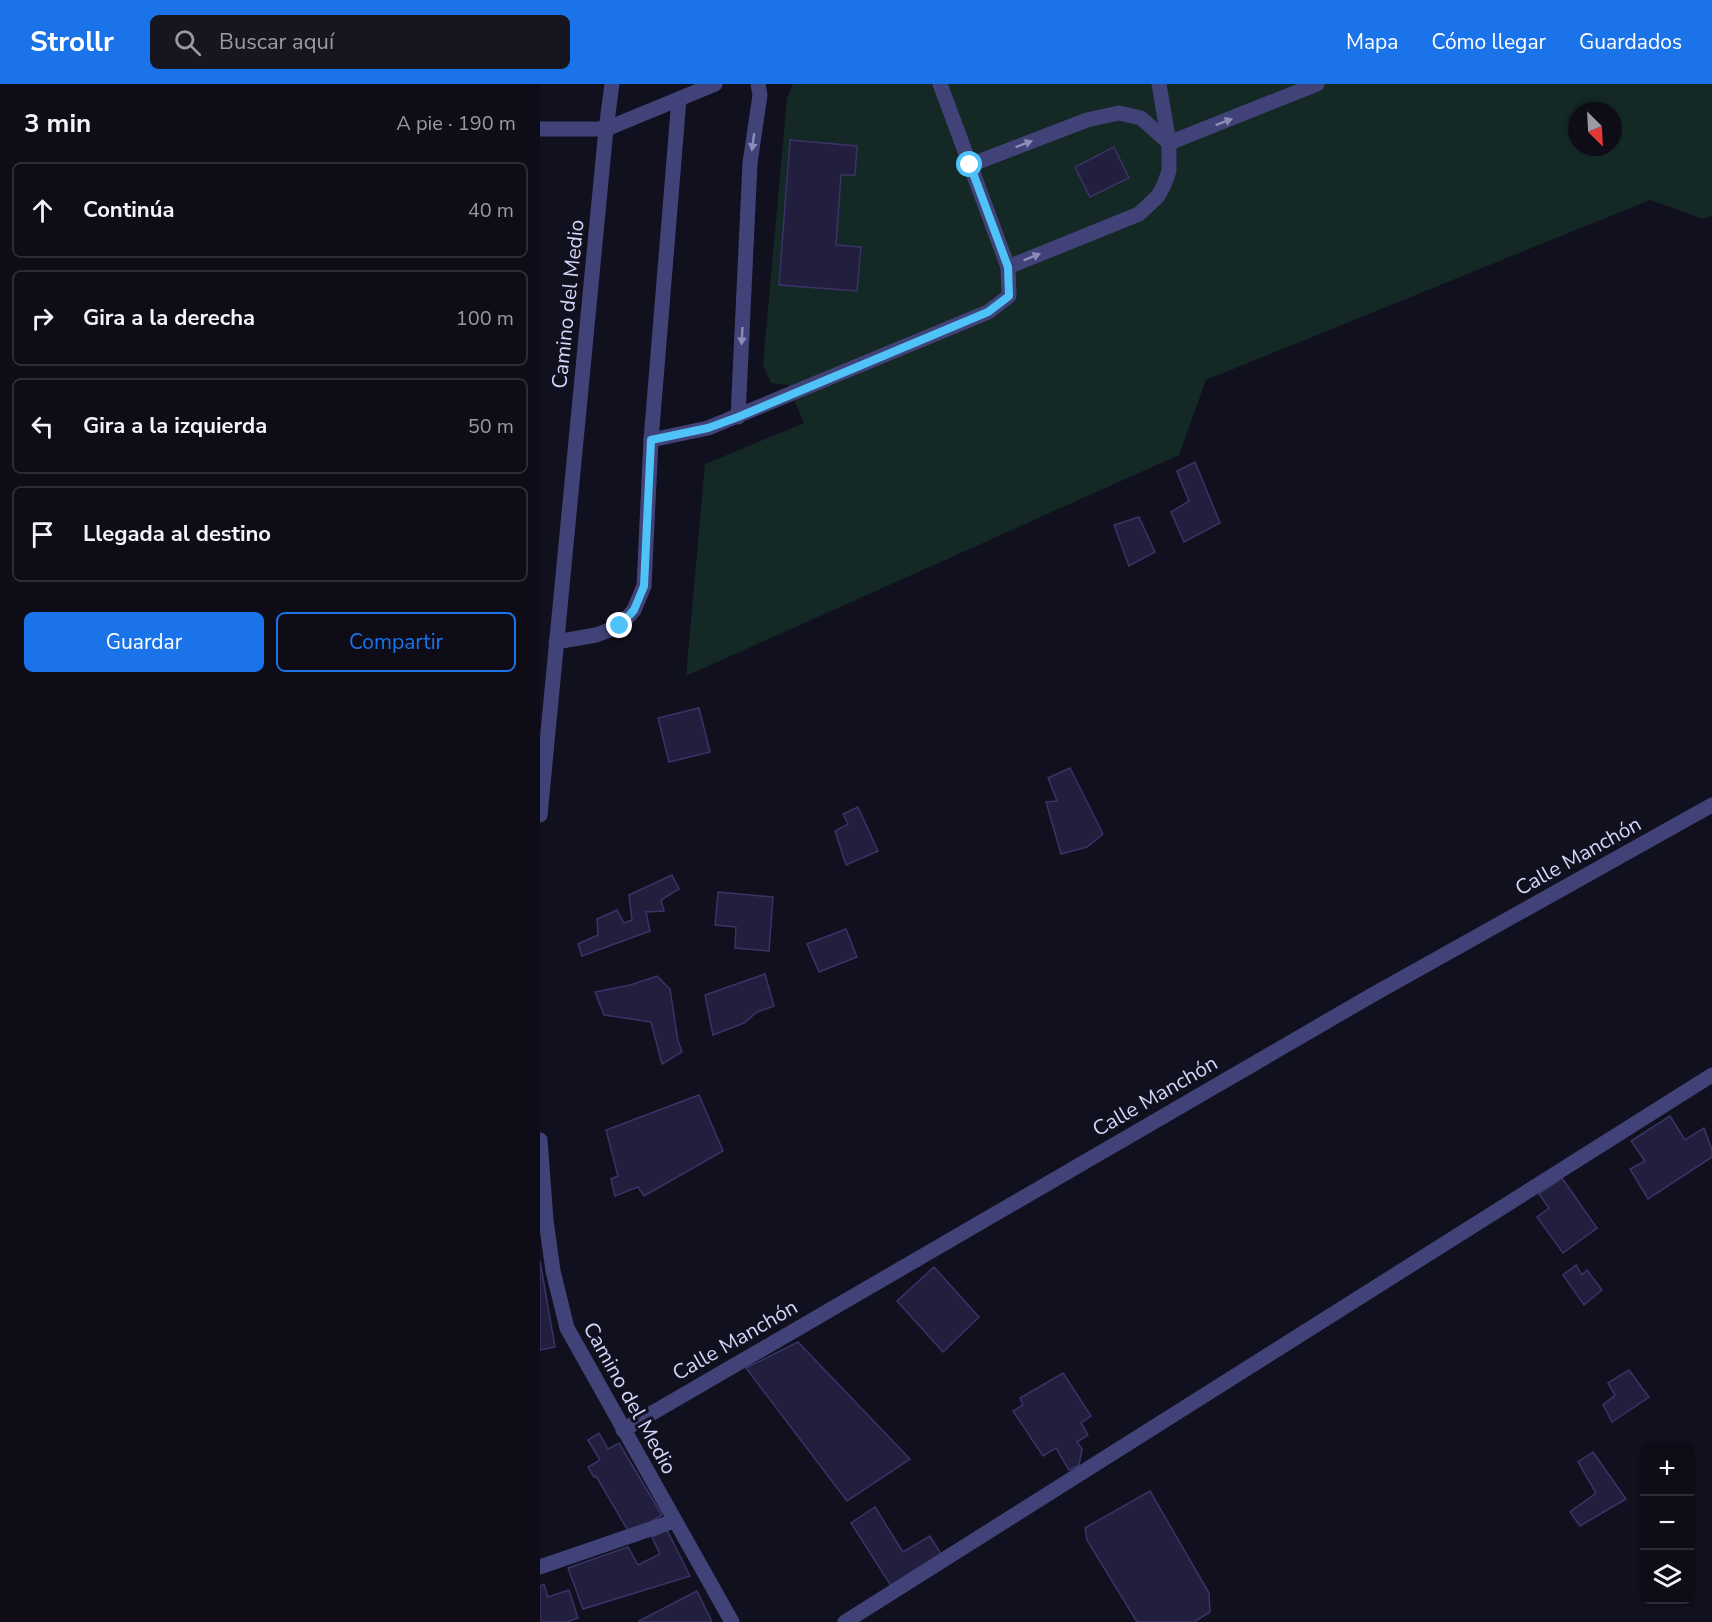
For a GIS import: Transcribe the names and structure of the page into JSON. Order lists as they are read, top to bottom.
{
  "streets": {
    "street": ["Camino del Medio", "Calle Manchón"]
  },
  "crossings": [
    ["Camino del Medio", "Calle Manchón"]
  ],
  "north": "bottom right",
  "page": {
    "header": "Strollr",
    "search": "Buscar aquí",
    "nav": ["Mapa", "Cómo llegar", "Guardados"],
    "heading": ["3 min", "A pie · 190 m"],
    "list": [
      ["Continúa", "40 m"],
      ["Gira a la derecha", "100 m"],
      ["Gira a la izquierda", "50 m"],
      "Llegada al destino"
    ],
    "buttons": ["Guardar", "Compartir"],
    "map_buttons": ["+", "−"]
  }
}
